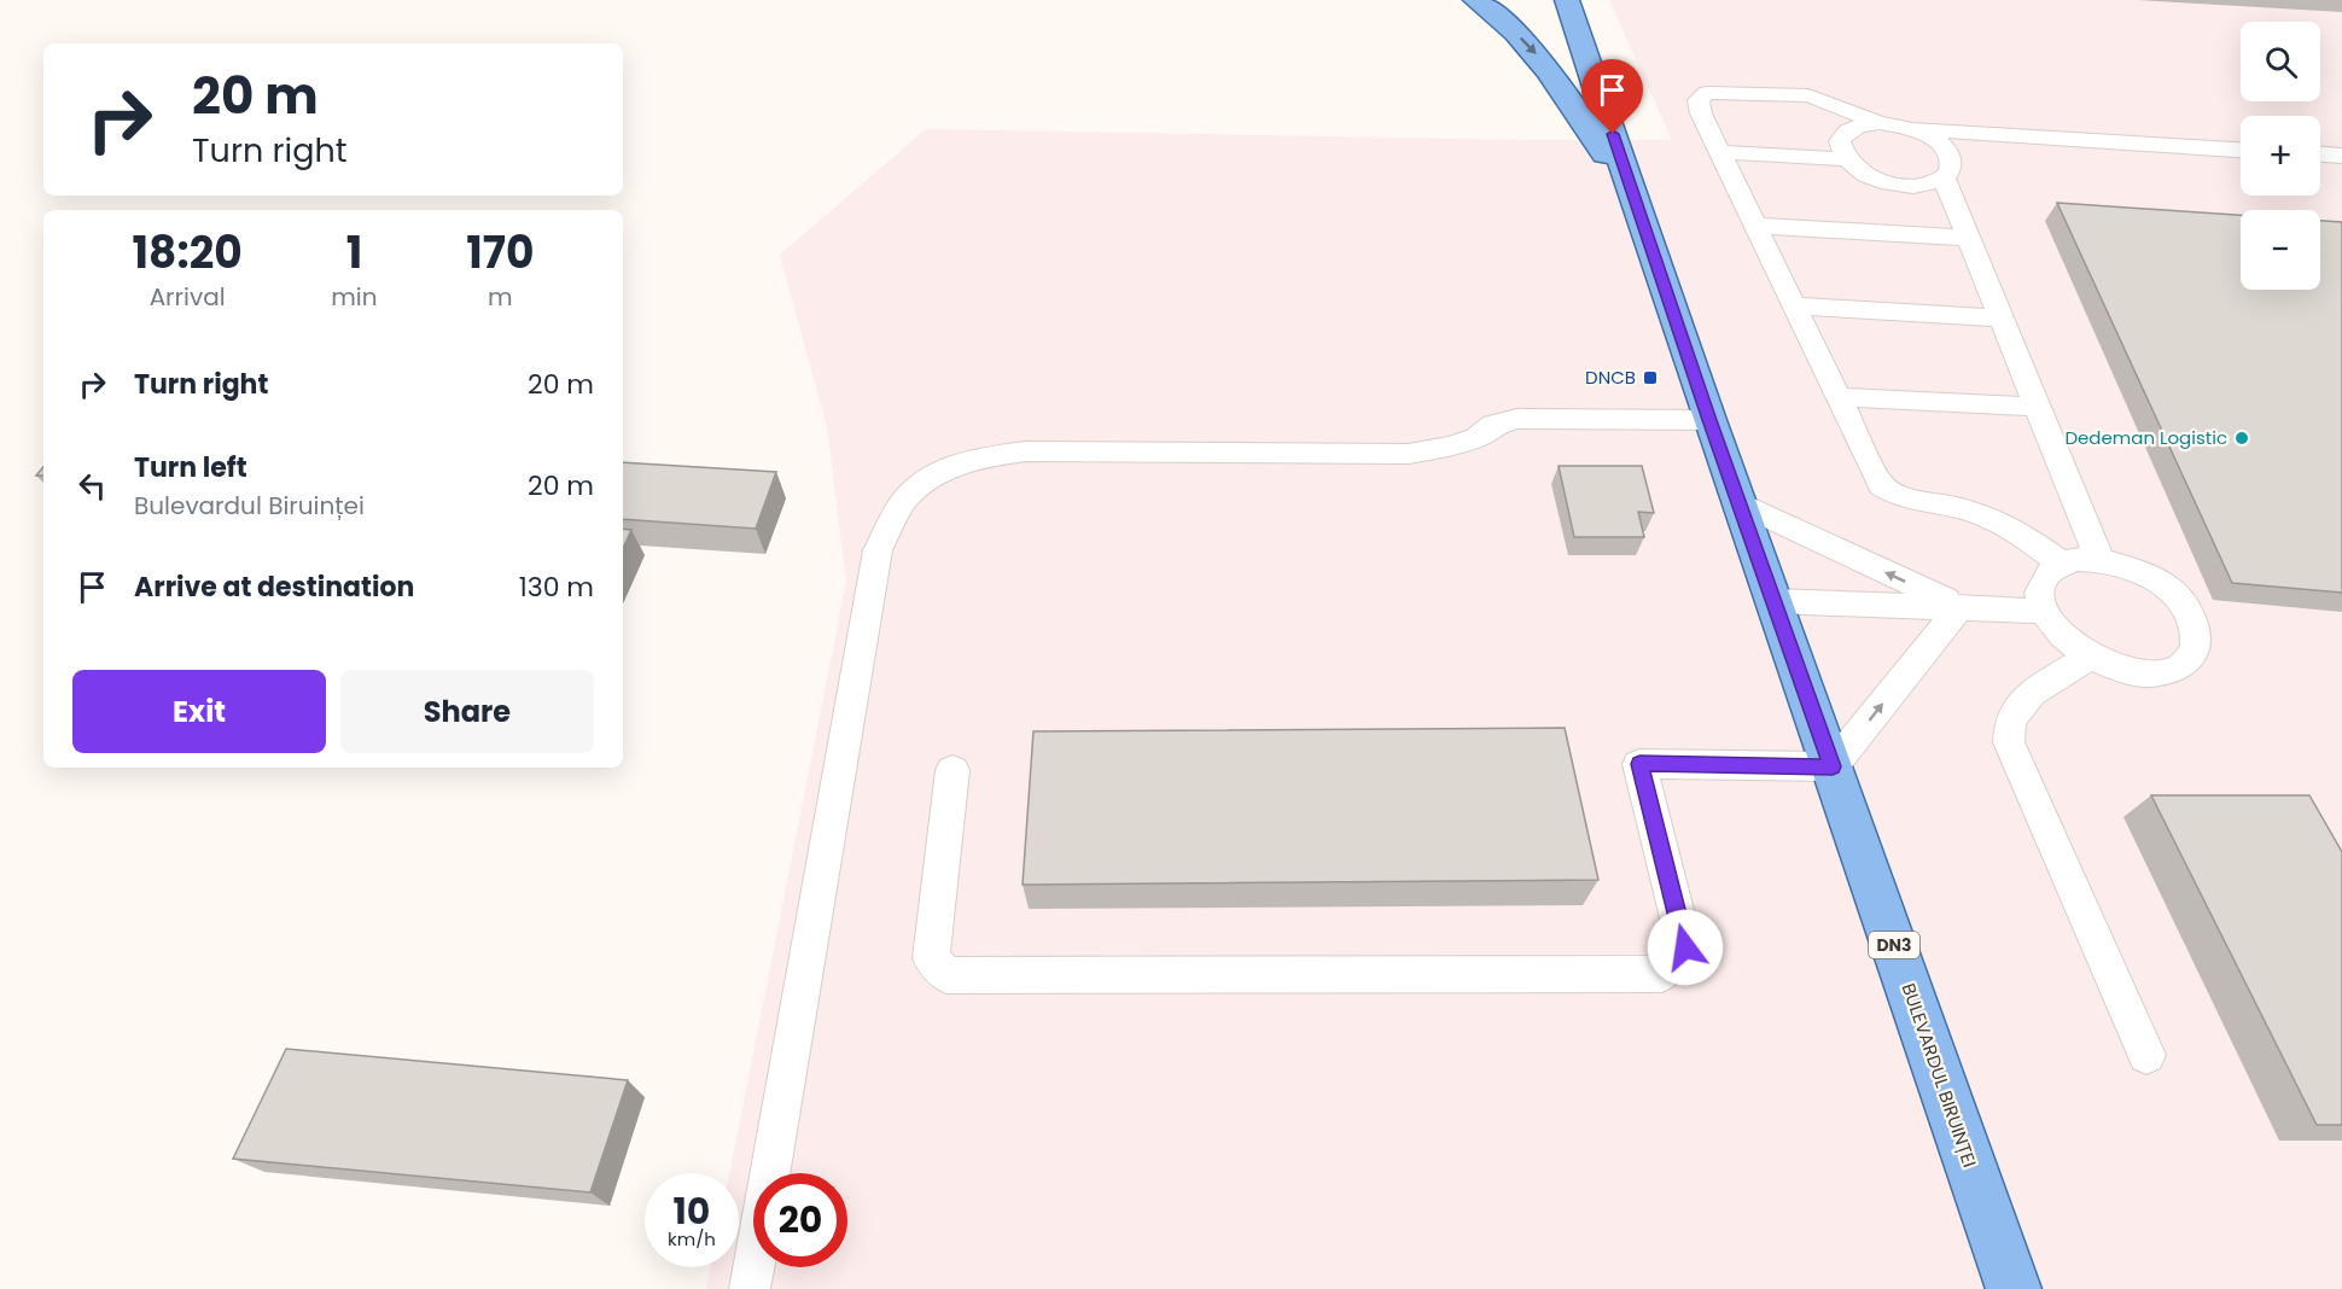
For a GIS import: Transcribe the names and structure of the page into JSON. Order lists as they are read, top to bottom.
{
  "streets": {
    "main road": ["DN3", "BULEVARDUL BIRUINȚEI"]
  },
  "places": {
    "transit": ["DNCB"],
    "other": ["Dedeman Logistic"]
  },
  "page": {
    "map_buttons": ["+", "−"],
    "turn": ["20 m", "Turn right"],
    "eta": [
      "18:20",
      "Arrival",
      "1",
      "min",
      "170",
      "m"
    ],
    "list": [
      {
        "name": "Turn right",
        "value": "20 m"
      },
      {
        "name": "Turn left",
        "note": "Bulevardul Biruinței",
        "value": "20 m"
      },
      {
        "name": "Arrive at destination",
        "value": "130 m"
      }
    ],
    "buttons": ["Exit", "Share"],
    "speed": "10 km/h",
    "limit": "20"
  }
}
